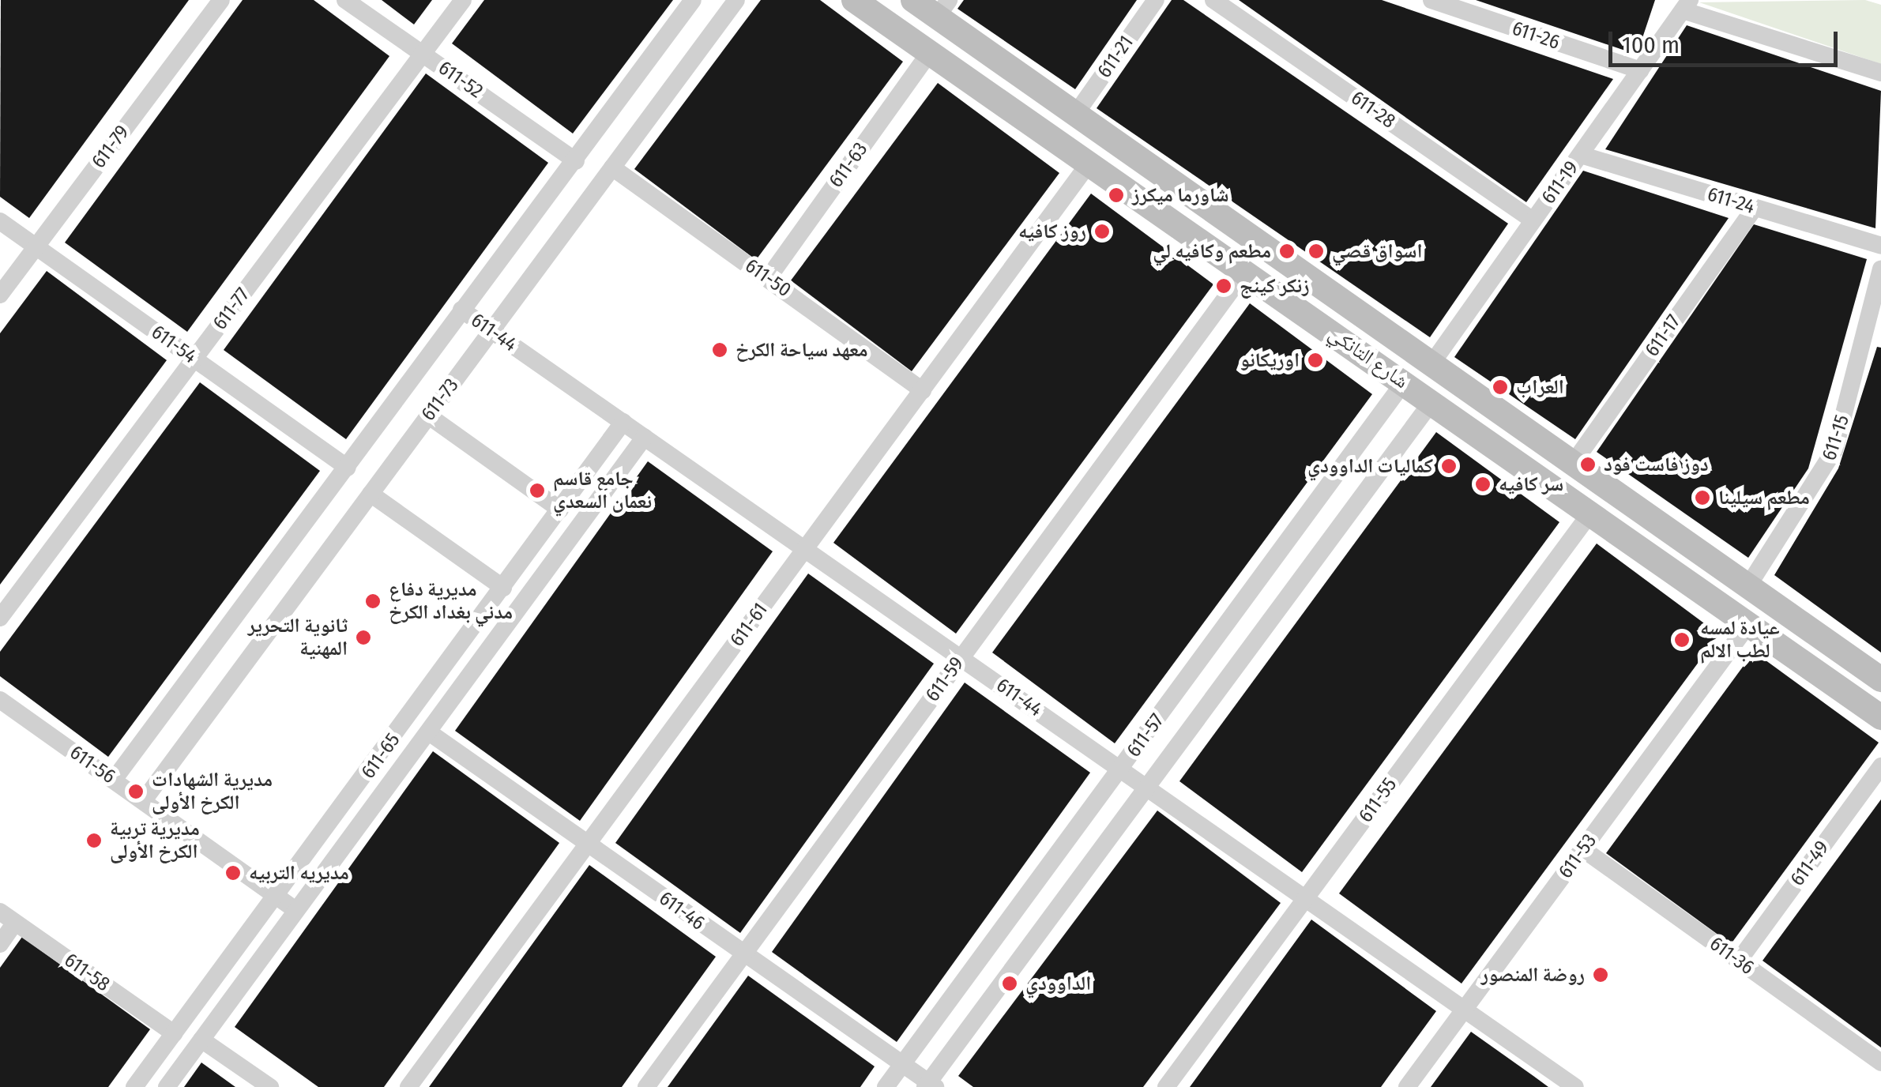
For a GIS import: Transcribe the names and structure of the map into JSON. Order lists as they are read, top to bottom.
{
  "streets": {
    "street": [
      "611-26",
      "611-21",
      "611-52",
      "611-28",
      "611-79",
      "611-63",
      "611-19",
      "611-24",
      "611-50",
      "611-77",
      "611-44",
      "611-17",
      "611-54",
      "شارع التانكي",
      "611-73",
      "611-15",
      "611-61",
      "611-59",
      "611-57",
      "611-65",
      "611-56",
      "611-55",
      "611-53",
      "611-49",
      "611-46",
      "611-36",
      "611-58"
    ]
  },
  "crossings": [
    ["611-26", "611-19"],
    ["611-21", "شارع التانكي"],
    ["611-52", "611-77"],
    ["611-52", "611-73"],
    ["611-28", "611-19"],
    ["611-79", "611-54"],
    ["611-63", "611-50"],
    ["611-63", "شارع التانكي"],
    ["611-19", "611-24"],
    ["611-19", "شارع التانكي"],
    ["611-24", "611-17"],
    ["611-50", "611-73"],
    ["611-50", "611-61"],
    ["611-77", "611-54"],
    ["611-44", "611-73"],
    ["611-44", "611-61"],
    ["611-44", "611-59"],
    ["611-44", "611-57"],
    ["611-44", "611-65"],
    ["611-44", "611-55"],
    ["611-44", "611-53"],
    ["611-17", "شارع التانكي"],
    ["611-54", "611-73"],
    ["شارع التانكي", "611-15"],
    ["شارع التانكي", "611-61"],
    ["شارع التانكي", "611-59"],
    ["شارع التانكي", "611-57"],
    ["شارع التانكي", "611-55"],
    ["شارع التانكي", "611-53"],
    ["611-73", "611-56"],
    ["611-61", "611-46"],
    ["611-59", "611-46"],
    ["611-57", "611-46"],
    ["611-65", "611-56"],
    ["611-65", "611-46"],
    ["611-65", "611-58"],
    ["611-53", "611-36"],
    ["611-49", "611-36"]
  ],
  "places": [
    "شاورما ميكرز",
    "روز كافيه",
    "مطعم وكافيه لي",
    "اسواق قصي",
    "زنكر كينج",
    "معهد سياحة الكرخ",
    "اوريكانو",
    "العراب",
    "دوز فاست فود",
    "كماليات الداوودي",
    "سر كافيه",
    "جامع قاسم نعمان السعدي",
    "مطعم سيلينا",
    "مديرية دفاع مدني بغداد الكرخ",
    "ثانوية التحرير المهنية",
    "عيادة لمسه لطب الالم",
    "مديرية الشهادات الكرخ الأولى",
    "مديرية تربية الكرخ الأولى",
    "مديريه التربيه",
    "روضة المنصور",
    "الداوودي"
  ],
  "scale_bar": "100 m"
}
